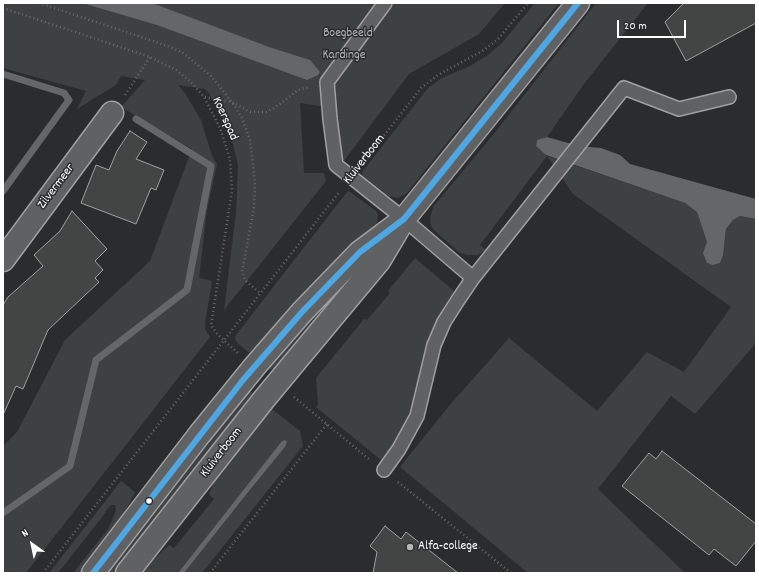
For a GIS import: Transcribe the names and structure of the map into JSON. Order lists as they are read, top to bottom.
{
  "streets": {
    "main road": ["Kluiverboom", "Zilvermeer"],
    "path": ["Koerspad"]
  },
  "crossings": [
    ["Koerspad", "Kluiverboom"]
  ],
  "parks": ["Boegbeeld", "Kardinge"],
  "places": ["Alfa-college"],
  "scale_bar": "20 m",
  "north": "top left"
}
